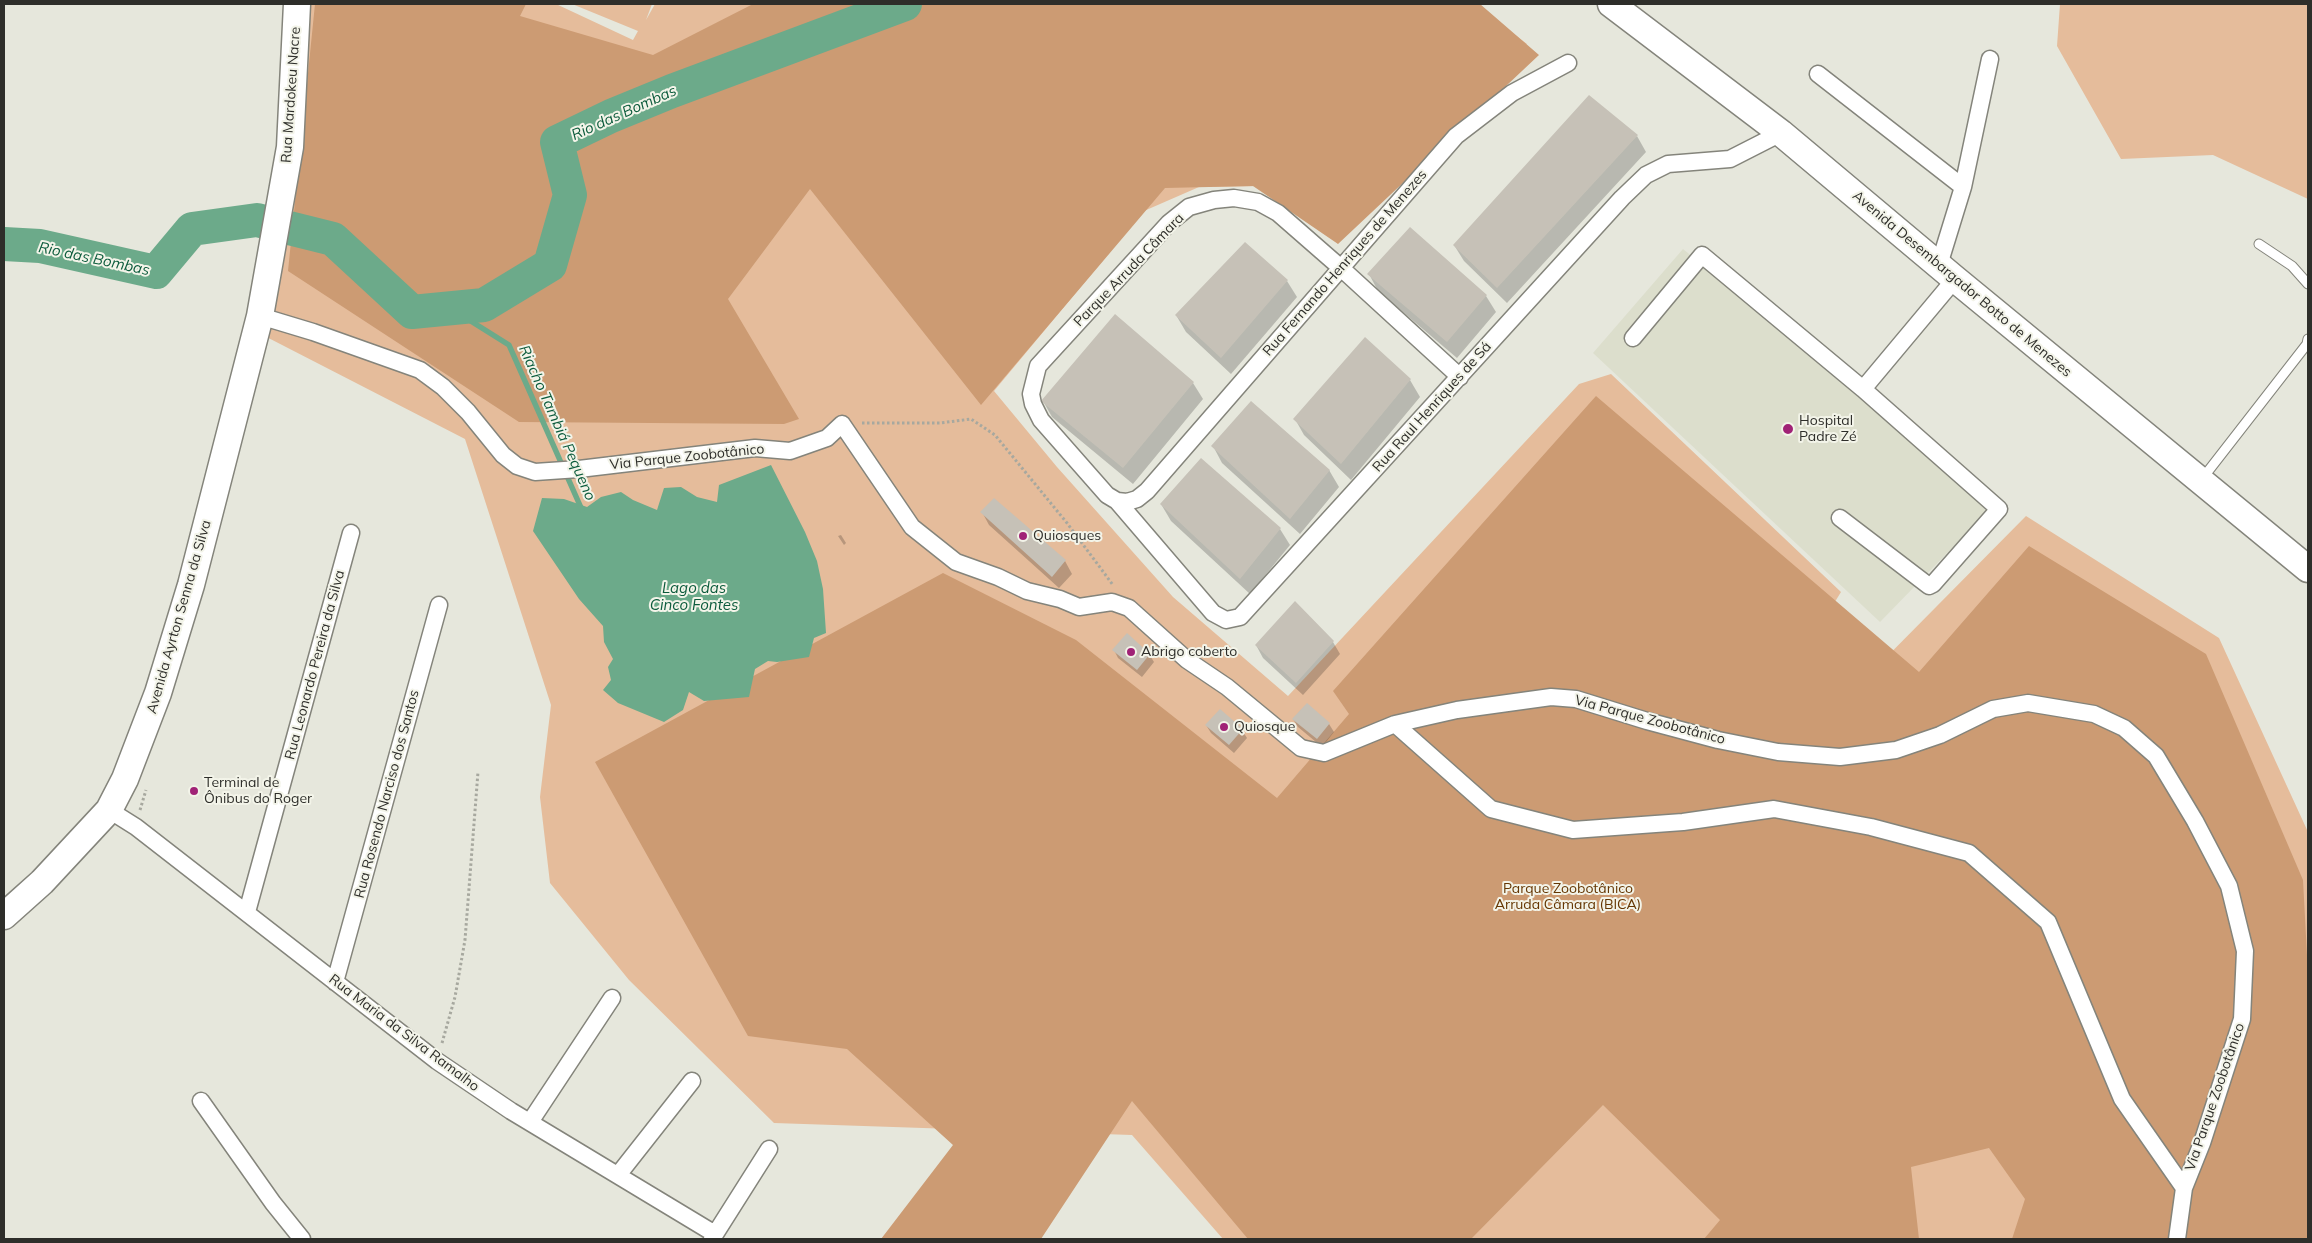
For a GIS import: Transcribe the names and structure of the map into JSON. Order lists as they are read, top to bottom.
{
  "streets": {
    "main road": ["Rua Mardokeu Nacre", "Avenida Desembargador Botto de Menezes", "Avenida Ayrton Senna da Silva"],
    "street": [
      "Rua Fernando Henriques de Menezes",
      "Parque Arruda Câmara",
      "Rua Raul Henriques de Sá",
      "Via Parque Zoobotânico",
      "Rua Leonardo Pereira da Silva",
      "Rua Rosendo Narciso dos Santos",
      "Rua Maria da Silva Ramalho"
    ]
  },
  "crossings": [
    ["Rua Mardokeu Nacre", "Avenida Ayrton Senna da Silva"],
    ["Rua Fernando Henriques de Menezes", "Parque Arruda Câmara"],
    ["Rua Fernando Henriques de Menezes", "Rua Raul Henriques de Sá"],
    ["Parque Arruda Câmara", "Rua Raul Henriques de Sá"],
    ["Avenida Desembargador Botto de Menezes", "Rua Raul Henriques de Sá"],
    ["Via Parque Zoobotânico", "Avenida Ayrton Senna da Silva"],
    ["Avenida Ayrton Senna da Silva", "Rua Maria da Silva Ramalho"],
    ["Rua Leonardo Pereira da Silva", "Rua Maria da Silva Ramalho"],
    ["Rua Rosendo Narciso dos Santos", "Rua Maria da Silva Ramalho"]
  ],
  "water": ["Rio das Bombas", "Riacho Tambiá Pequeno", "Lago das Cinco Fontes"],
  "parks": ["Parque Zoobotânico Arruda Câmara (BICA)"],
  "places": [
    "Hospital Padre Zé",
    "Quiosques",
    "Abrigo coberto",
    "Quiosque",
    "Terminal de Ônibus do Roger"
  ]
}
